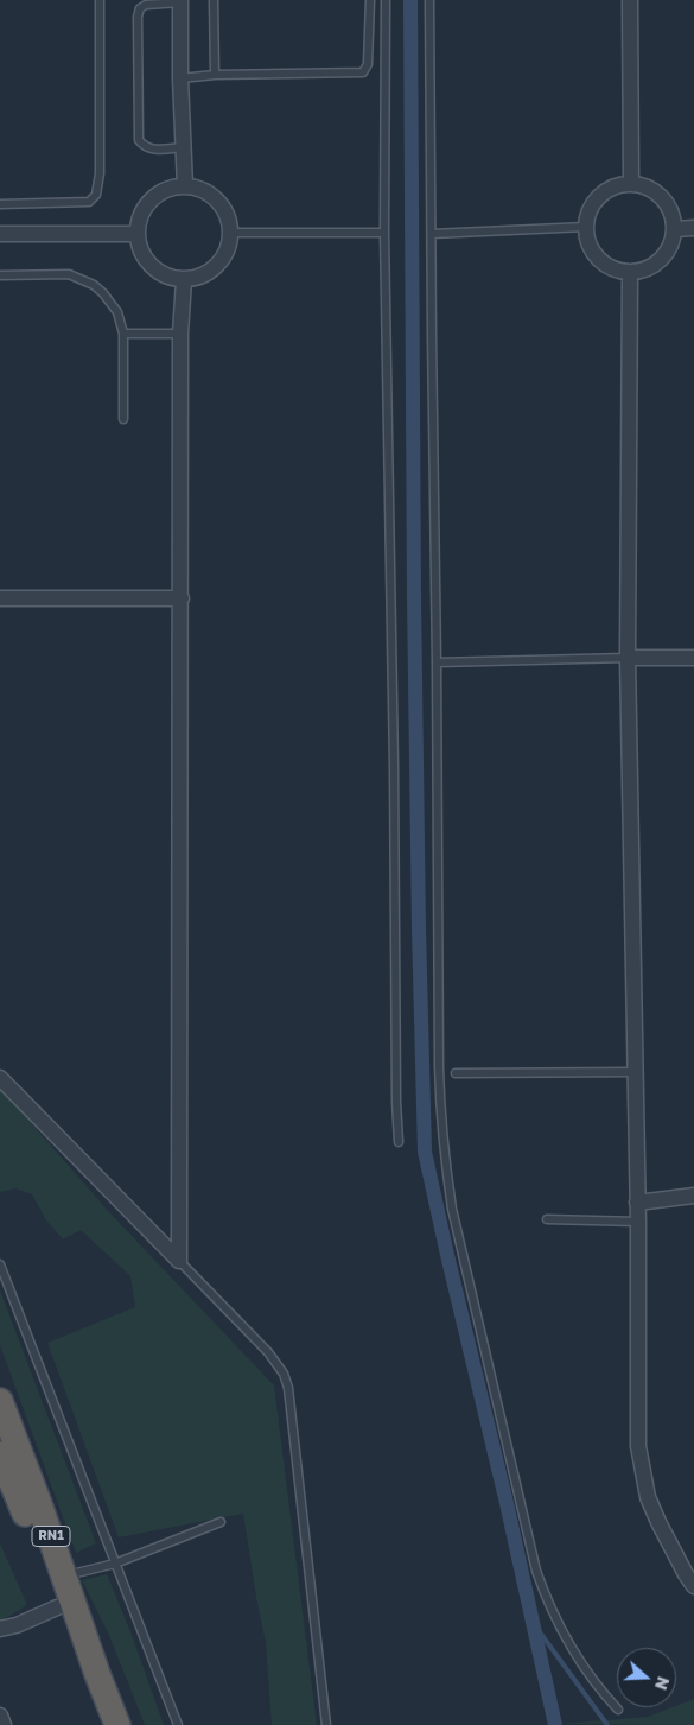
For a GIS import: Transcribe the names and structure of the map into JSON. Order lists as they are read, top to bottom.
{
  "streets": {
    "highway": ["RN1"]
  },
  "north": "right"
}
